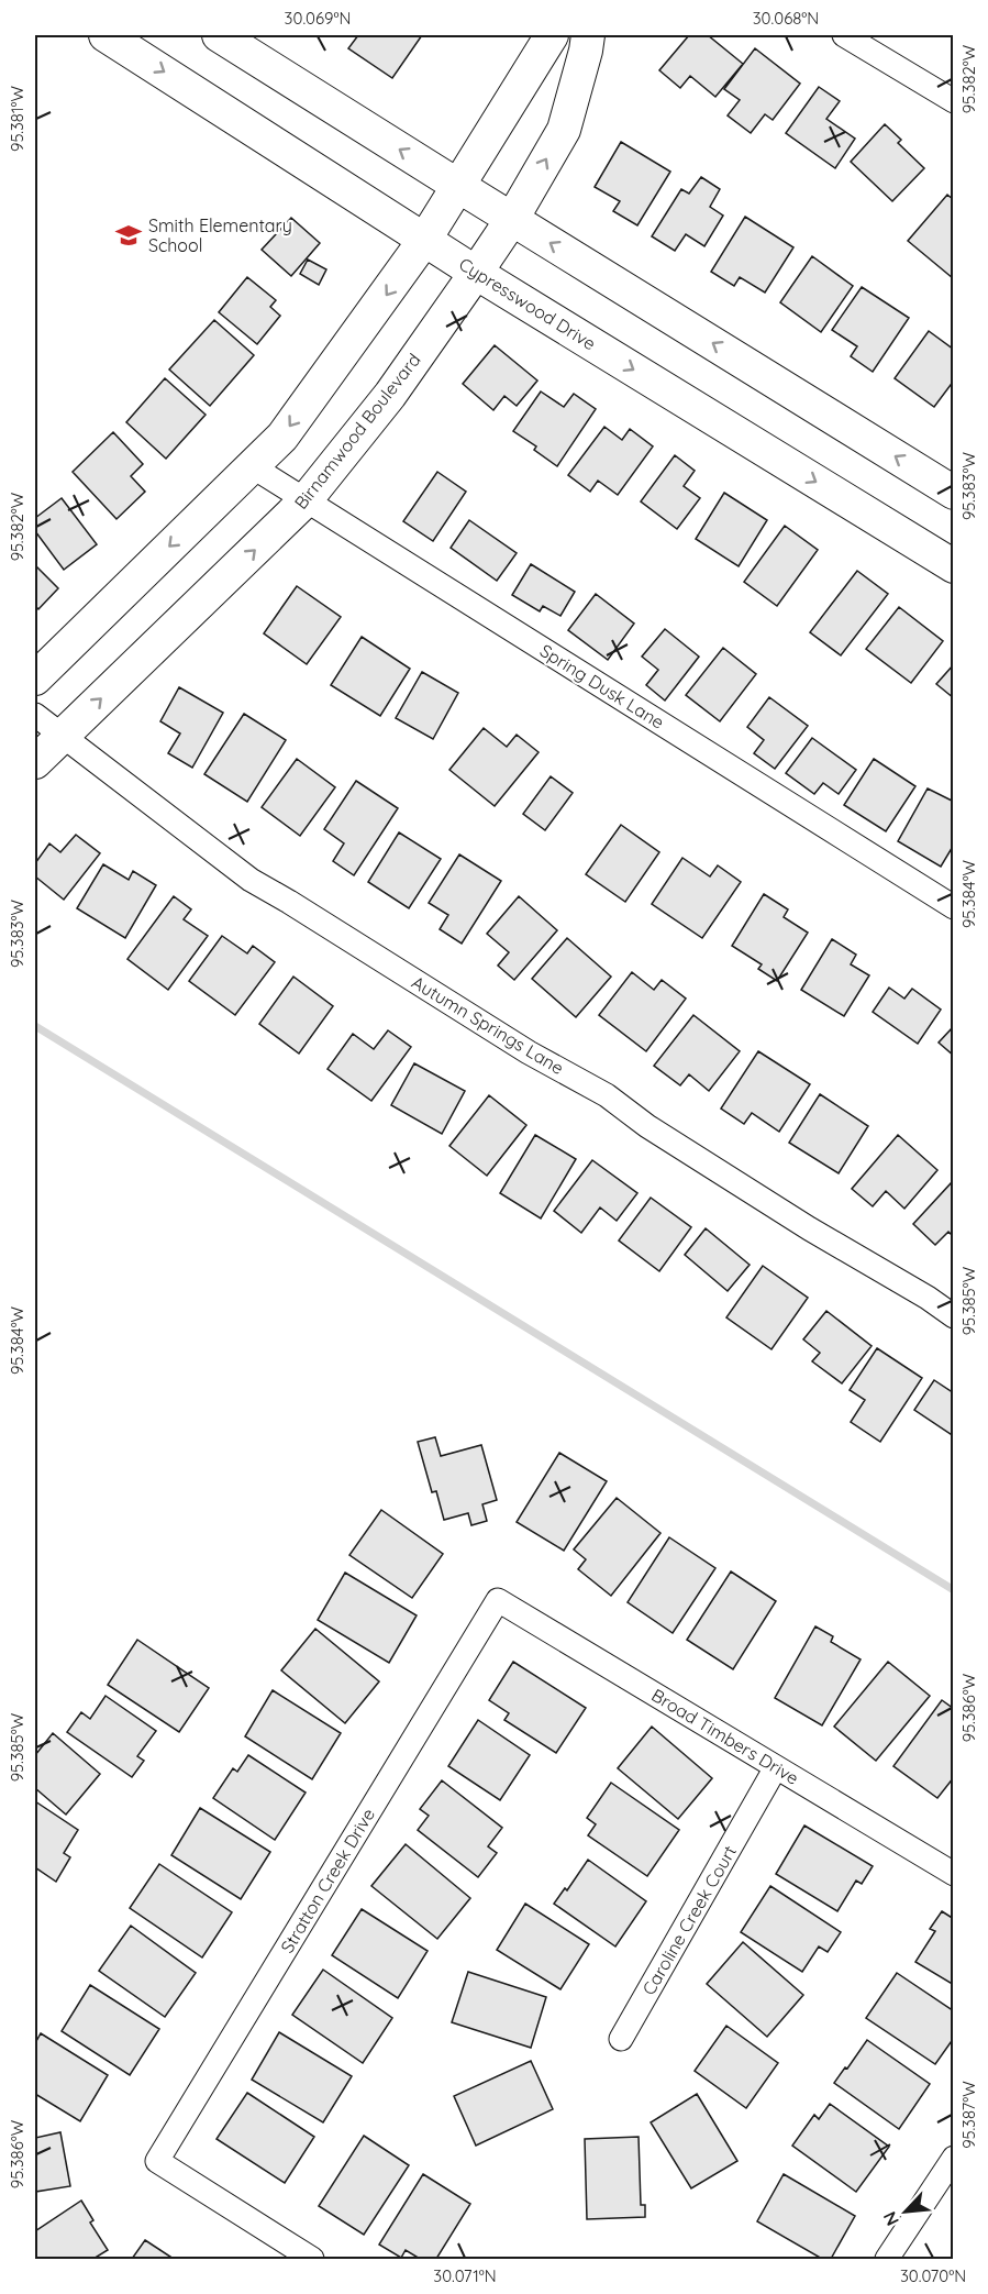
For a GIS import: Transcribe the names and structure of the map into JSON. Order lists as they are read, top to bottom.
{
  "streets": {
    "main road": ["Cypresswood Drive", "Birnamwood Boulevard"],
    "street": [
      "Spring Dusk Lane",
      "Autumn Springs Lane",
      "Broad Timbers Drive",
      "Stratton Creek Drive",
      "Caroline Creek Court"
    ]
  },
  "crossings": [
    ["Cypresswood Drive", "Birnamwood Boulevard"],
    ["Birnamwood Boulevard", "Spring Dusk Lane"],
    ["Birnamwood Boulevard", "Autumn Springs Lane"],
    ["Broad Timbers Drive", "Stratton Creek Drive"],
    ["Broad Timbers Drive", "Caroline Creek Court"]
  ],
  "places": {
    "school or university": ["Smith Elementary School"]
  },
  "north": "bottom left",
  "coordinates": [
    "30.069°N",
    "30.068°N",
    "95.382°W",
    "95.381°W",
    "95.383°W",
    "95.384°W",
    "95.385°W",
    "95.386°W",
    "95.387°W",
    "30.071°N",
    "30.070°N"
  ]
}
